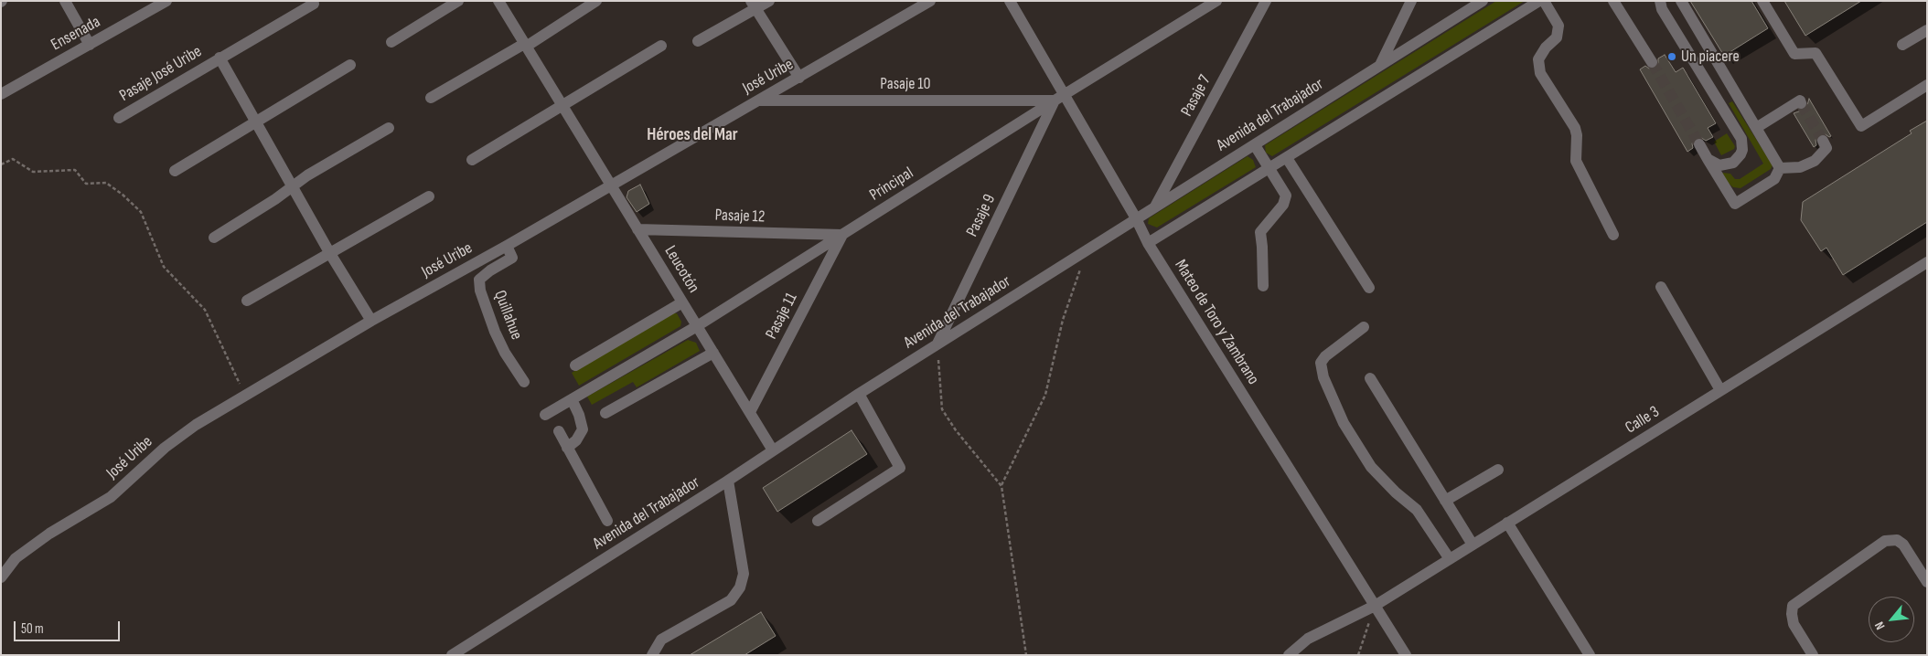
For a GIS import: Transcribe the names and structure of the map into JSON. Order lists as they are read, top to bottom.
{
  "streets": {
    "street": [
      "Ensenada",
      "Pasaje José Uribe",
      "José Uribe",
      "Pasaje 10",
      "Pasaje 7",
      "Avenida del Trabajador",
      "Principal",
      "Pasaje 9",
      "Pasaje 12",
      "Leucotón",
      "Quillahue",
      "Pasaje 11",
      "Mateo de Toro y Zambrano",
      "Calle 3"
    ]
  },
  "crossings": [
    ["Pasaje José Uribe", "José Uribe"],
    ["José Uribe", "Pasaje 10"],
    ["José Uribe", "Leucotón"],
    ["José Uribe", "Quillahue"],
    ["Pasaje 10", "Principal"],
    ["Pasaje 10", "Pasaje 9"],
    ["Pasaje 10", "Mateo de Toro y Zambrano"],
    ["Pasaje 7", "Avenida del Trabajador"],
    ["Avenida del Trabajador", "Pasaje 9"],
    ["Avenida del Trabajador", "Leucotón"],
    ["Avenida del Trabajador", "Mateo de Toro y Zambrano"],
    ["Principal", "Pasaje 9"],
    ["Principal", "Pasaje 12"],
    ["Principal", "Leucotón"],
    ["Principal", "Pasaje 11"],
    ["Principal", "Mateo de Toro y Zambrano"],
    ["Pasaje 9", "Mateo de Toro y Zambrano"],
    ["Pasaje 12", "Leucotón"],
    ["Pasaje 12", "Pasaje 11"],
    ["Leucotón", "Pasaje 11"],
    ["Mateo de Toro y Zambrano", "Calle 3"]
  ],
  "districts": ["Héroes del Mar"],
  "places": ["Un piacere"],
  "scale_bar": "50 m",
  "north": "bottom left"
}
